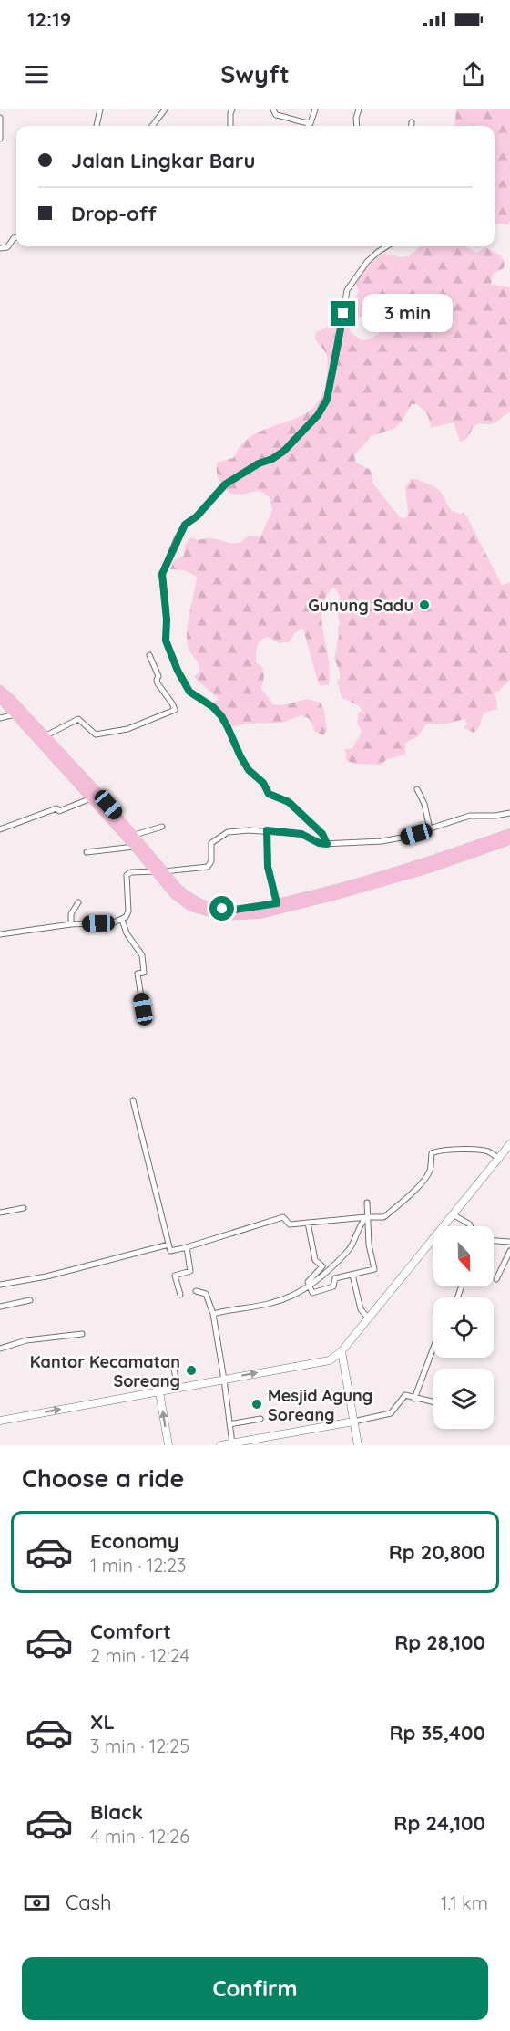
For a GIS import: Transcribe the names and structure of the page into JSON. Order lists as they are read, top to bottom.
{
  "places": ["Gunung Sadu", "Kantor Kecamatan Soreang", "Mesjid Agung Soreang"],
  "north": "bottom",
  "page": {
    "status": "12:19",
    "header": "Swyft",
    "banner": ["Jalan Lingkar Baru", "Drop-off"],
    "bubble": "3 min",
    "heading": "Choose a ride",
    "list": [
      {
        "name": "Economy",
        "note": "1 min · 12:23",
        "value": "Rp 20,800"
      },
      {
        "name": "Comfort",
        "note": "2 min · 12:24",
        "value": "Rp 28,100"
      },
      {
        "name": "XL",
        "note": "3 min · 12:25",
        "value": "Rp 35,400"
      },
      {
        "name": "Black",
        "note": "4 min · 12:26",
        "value": "Rp 24,100"
      }
    ],
    "pay": ["Cash", "1.1 km"],
    "buttons": "Confirm"
  }
}
